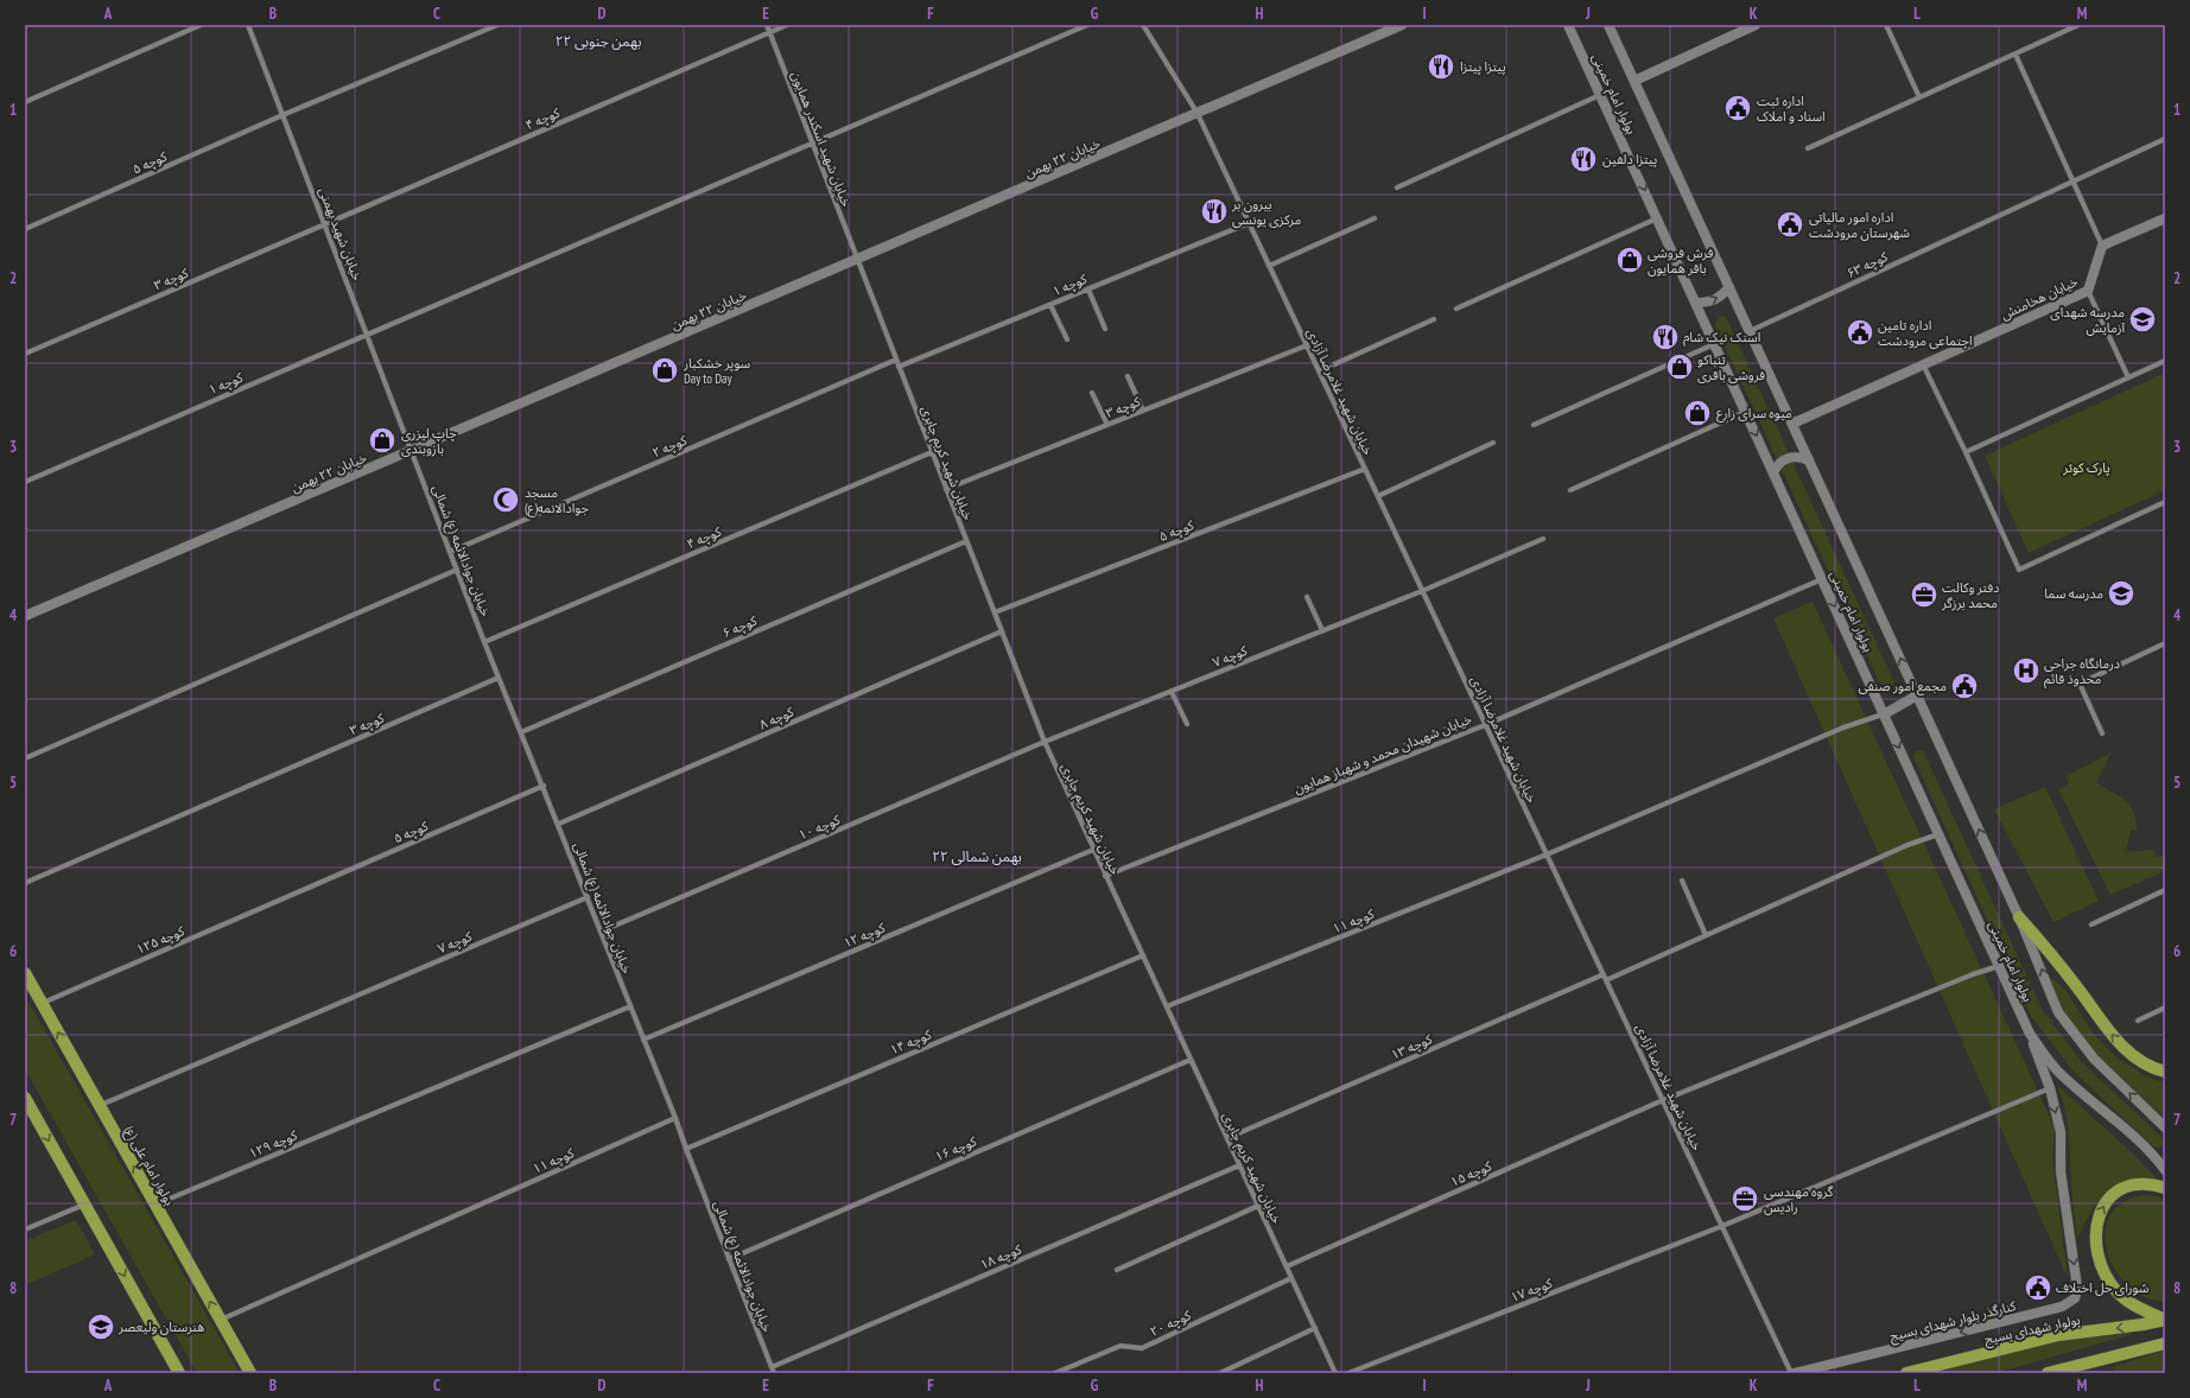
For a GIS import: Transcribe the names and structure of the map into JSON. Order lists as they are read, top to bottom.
{
  "streets": {
    "main road": [
      "بولوار امام خمینی",
      "خیابان ۲۲ بهمن",
      "خیابان هخامنش",
      "بولوار امام علی (ع)",
      "کنارگذر بلوار شهدای بسیج",
      "بولوار شهدای بسیج"
    ],
    "street": [
      "کوچه ۴",
      "خیابان شهید اسکندر همایون",
      "کوچه ۵",
      "خیابان شهید بهمنی",
      "کوچه ۶۳",
      "کوچه ۳",
      "کوچه ۱",
      "خیابان شهید غلامرضا آزادی",
      "کوچه ۲",
      "خیابان شهید کریم جابری",
      "خیابان جوادالائمه (ع) شمالی",
      "کوچه ۶",
      "کوچه ۷",
      "کوچه ۸",
      "خیابان شهیدان محمد و شهباز همایون",
      "کوچه ۱۰",
      "کوچه ۱۱",
      "کوچه ۱۲",
      "کوچه ۱۲۵",
      "کوچه ۱۴",
      "کوچه ۱۳",
      "کوچه ۱۲۹",
      "کوچه ۱۶",
      "کوچه ۱۵",
      "کوچه ۱۸",
      "کوچه ۱۷",
      "کوچه ۲۰"
    ]
  },
  "crossings": [
    ["بولوار امام خمینی", "کوچه ۶۳"],
    ["بولوار امام خمینی", "خیابان هخامنش"],
    ["بولوار امام خمینی", "خیابان شهیدان محمد و شهباز همایون"],
    ["بولوار امام خمینی", "کنارگذر بلوار شهدای بسیج"],
    ["کوچه ۴", "خیابان شهید اسکندر همایون"],
    ["کوچه ۴", "خیابان شهید بهمنی"],
    ["کوچه ۴", "کوچه ۳"],
    ["کوچه ۴", "خیابان شهید کریم جابری"],
    ["کوچه ۴", "خیابان جوادالائمه (ع) شمالی"],
    ["خیابان شهید اسکندر همایون", "خیابان ۲۲ بهمن"],
    ["خیابان شهید اسکندر همایون", "خیابان شهید کریم جابری"],
    ["خیابان ۲۲ بهمن", "خیابان شهید بهمنی"],
    ["خیابان ۲۲ بهمن", "خیابان شهید غلامرضا آزادی"],
    ["خیابان ۲۲ بهمن", "خیابان شهید کریم جابری"],
    ["خیابان ۲۲ بهمن", "خیابان جوادالائمه (ع) شمالی"],
    ["کوچه ۵", "خیابان شهید بهمنی"],
    ["کوچه ۵", "خیابان شهید غلامرضا آزادی"],
    ["کوچه ۵", "خیابان شهید کریم جابری"],
    ["کوچه ۵", "خیابان جوادالائمه (ع) شمالی"],
    ["کوچه ۵", "کوچه ۱۲۵"],
    ["خیابان شهید بهمنی", "کوچه ۳"],
    ["خیابان شهید بهمنی", "کوچه ۱"],
    ["خیابان شهید بهمنی", "خیابان جوادالائمه (ع) شمالی"],
    ["کوچه ۳", "خیابان شهید غلامرضا آزادی"],
    ["کوچه ۳", "خیابان شهید کریم جابری"],
    ["کوچه ۳", "خیابان جوادالائمه (ع) شمالی"],
    ["کوچه ۱", "خیابان شهید غلامرضا آزادی"],
    ["کوچه ۱", "خیابان شهید کریم جابری"],
    ["خیابان شهید غلامرضا آزادی", "کوچه ۷"],
    ["خیابان شهید غلامرضا آزادی", "خیابان شهیدان محمد و شهباز همایون"],
    ["خیابان شهید غلامرضا آزادی", "کوچه ۱۱"],
    ["خیابان شهید غلامرضا آزادی", "کوچه ۱۳"],
    ["خیابان شهید غلامرضا آزادی", "کوچه ۱۵"],
    ["خیابان شهید غلامرضا آزادی", "کوچه ۱۷"],
    ["خیابان شهید غلامرضا آزادی", "کنارگذر بلوار شهدای بسیج"],
    ["کوچه ۲", "خیابان شهید کریم جابری"],
    ["کوچه ۲", "خیابان جوادالائمه (ع) شمالی"],
    ["خیابان شهید کریم جابری", "کوچه ۶"],
    ["خیابان شهید کریم جابری", "کوچه ۷"],
    ["خیابان شهید کریم جابری", "کوچه ۸"],
    ["خیابان شهید کریم جابری", "خیابان شهیدان محمد و شهباز همایون"],
    ["خیابان شهید کریم جابری", "کوچه ۱۰"],
    ["خیابان شهید کریم جابری", "کوچه ۱۱"],
    ["خیابان شهید کریم جابری", "کوچه ۱۲"],
    ["خیابان شهید کریم جابری", "کوچه ۱۴"],
    ["خیابان شهید کریم جابری", "کوچه ۱۳"],
    ["خیابان شهید کریم جابری", "کوچه ۱۶"],
    ["خیابان شهید کریم جابری", "کوچه ۱۵"],
    ["خیابان شهید کریم جابری", "کوچه ۱۸"],
    ["خیابان شهید کریم جابری", "کوچه ۲۰"],
    ["خیابان جوادالائمه (ع) شمالی", "کوچه ۶"],
    ["خیابان جوادالائمه (ع) شمالی", "کوچه ۷"],
    ["خیابان جوادالائمه (ع) شمالی", "کوچه ۸"],
    ["خیابان جوادالائمه (ع) شمالی", "کوچه ۱۰"],
    ["خیابان جوادالائمه (ع) شمالی", "کوچه ۱۱"],
    ["خیابان جوادالائمه (ع) شمالی", "کوچه ۱۲"],
    ["خیابان جوادالائمه (ع) شمالی", "کوچه ۱۴"],
    ["خیابان جوادالائمه (ع) شمالی", "کوچه ۱۲۹"],
    ["خیابان جوادالائمه (ع) شمالی", "کوچه ۱۶"],
    ["خیابان جوادالائمه (ع) شمالی", "کوچه ۱۸"],
    ["کوچه ۷", "کوچه ۱۰"],
    ["کوچه ۷", "بولوار امام علی (ع)"],
    ["کوچه ۱۱", "بولوار امام علی (ع)"],
    ["کوچه ۱۲۵", "بولوار امام علی (ع)"],
    ["کوچه ۱۲۹", "بولوار امام علی (ع)"]
  ],
  "districts": ["۲۲ بهمن جنوبی", "۲۲ بهمن شمالی"],
  "parks": ["پارک کوثر"],
  "places": {
    "restaurant": [
      "پیتزا پیتزا",
      "پیتزا دلفین",
      "بیرون بر مرکزی یونسی",
      "اسنک نیک شام"
    ],
    "public building": [
      "اداره ثبت اسناد و املاک",
      "اداره امور مالیاتی شهرستان مرودشت",
      "اداره تامین اجتماعی مرودشت",
      "مجمع امور صنفی",
      "شورای حل اختلاف"
    ],
    "shop": [
      "فرش فروشی باقر همایون",
      "تنباکو فروشی باقری",
      "سوپر خشکبار Day to Day",
      "میوه سرای زارع",
      "چاپ لیزری بازوبندی"
    ],
    "school or university": ["مدرسه شهدای آزمایش", "مدرسه سما", "هنرستان ولیعصر"],
    "mosque": ["مسجد جوادالانمه(ع)"],
    "office": ["دفتر وکالت محمد برزگر", "گروه مهندسی رادیس"],
    "hospital": ["درمانگاه جراحی محذوذ قائم"]
  },
  "grid": {
    "columns": [
      "A",
      "B",
      "C",
      "D",
      "E",
      "F",
      "G",
      "H",
      "I",
      "J",
      "K",
      "L",
      "M"
    ],
    "rows": [
      "1",
      "2",
      "3",
      "4",
      "5",
      "6",
      "7",
      "8"
    ]
  }
}
